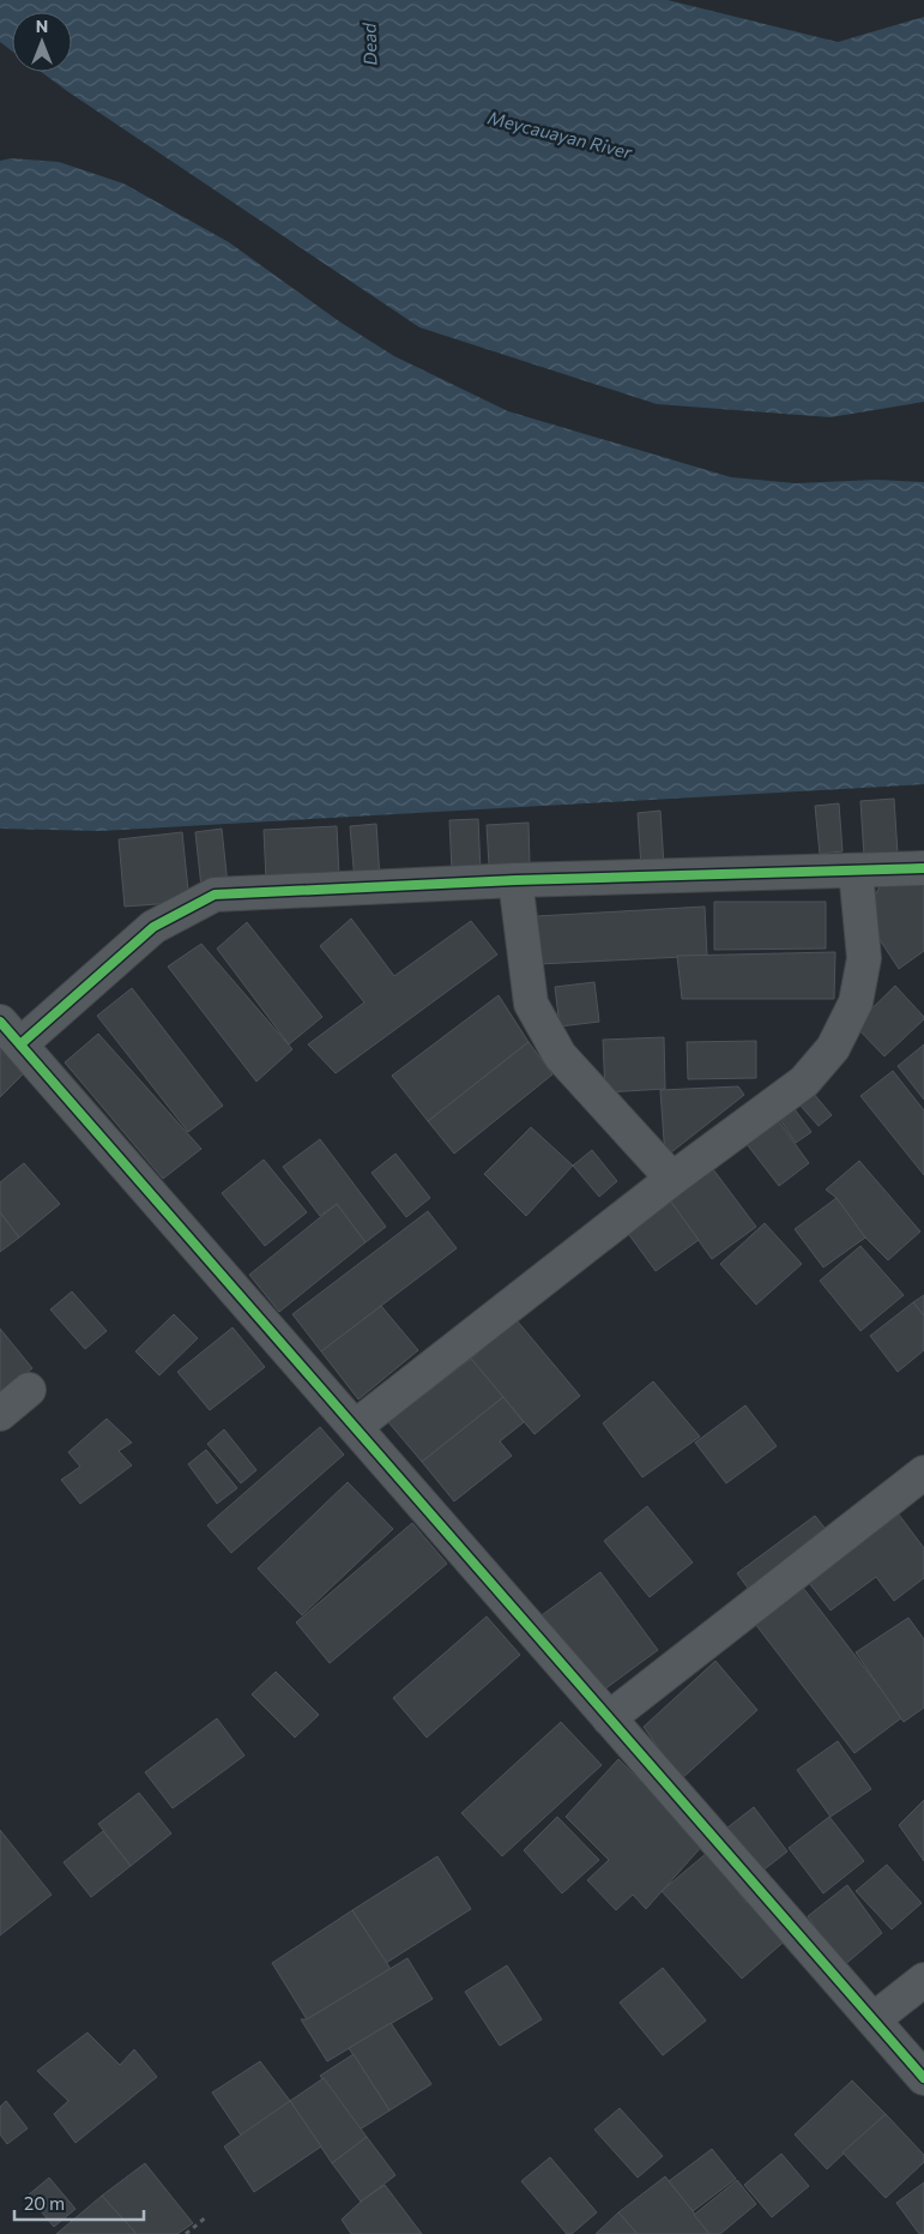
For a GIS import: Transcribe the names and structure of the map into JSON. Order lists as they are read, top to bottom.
{
  "water": ["Dead", "Meycauayan River"],
  "scale_bar": "20 m",
  "north": "top"
}
